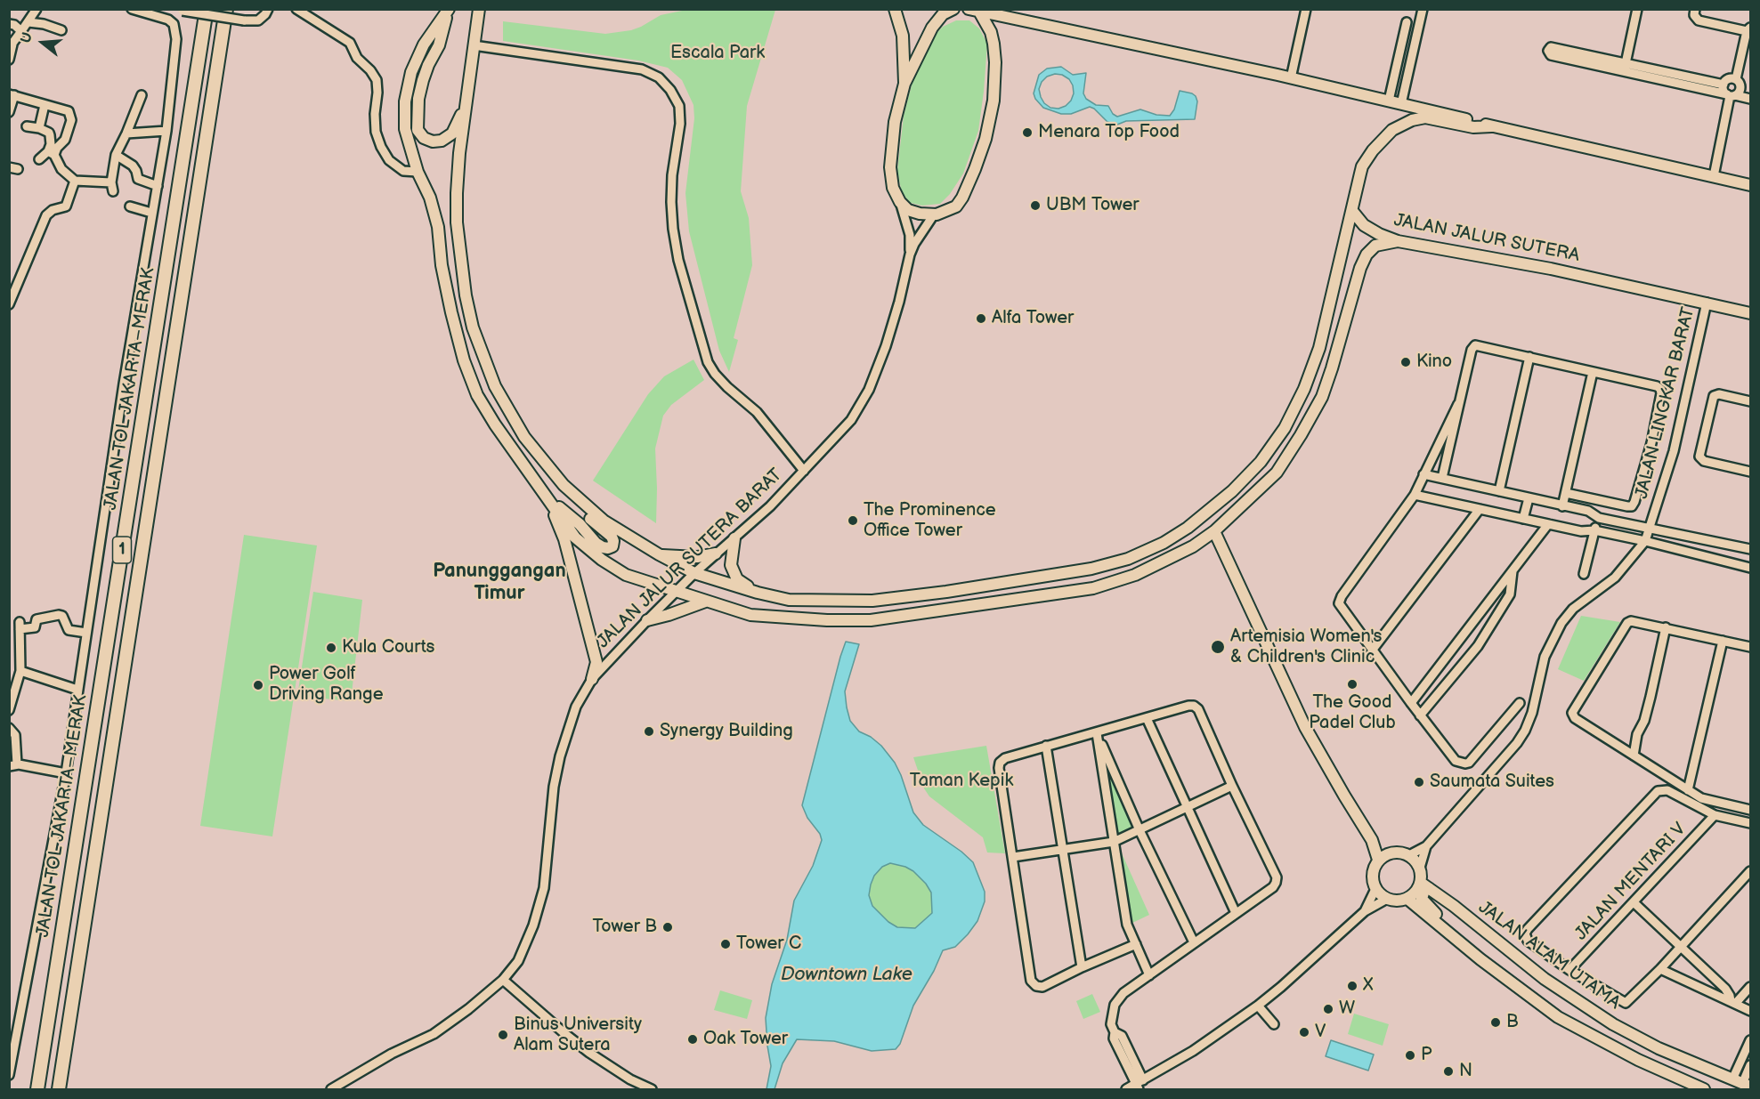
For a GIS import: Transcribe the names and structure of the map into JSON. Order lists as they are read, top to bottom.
{
  "streets": {
    "highway": ["JALAN TOL JAKARTA–MERAK", "1"],
    "main road": ["JALAN JALUR SUTERA", "JALAN JALUR SUTERA BARAT", "JALAN ALAM UTAMA"],
    "street": ["JALAN LINGKAR BARAT", "JALAN MENTARI V"]
  },
  "crossings": [
    ["JALAN JALUR SUTERA", "JALAN LINGKAR BARAT"],
    ["JALAN LINGKAR BARAT", "JALAN ALAM UTAMA"]
  ],
  "districts": ["Panunggangan Timur"],
  "water": ["Downtown Lake"],
  "parks": ["Escala Park", "Taman Kepik"],
  "places": [
    "Menara Top Food",
    "UBM Tower",
    "Alfa Tower",
    "Kino",
    "The Prominence Office Tower",
    "Artemisia Women's & Children's Clinic",
    "Kula Courts",
    "The Good Padel Club",
    "Power Golf Driving Range",
    "Synergy Building",
    "Saumata Suites",
    "Tower B",
    "Tower C",
    "X",
    "W",
    "B",
    "V",
    "Binus University Alam Sutera",
    "Oak Tower",
    "P",
    "N"
  ],
  "north": "left"
}
